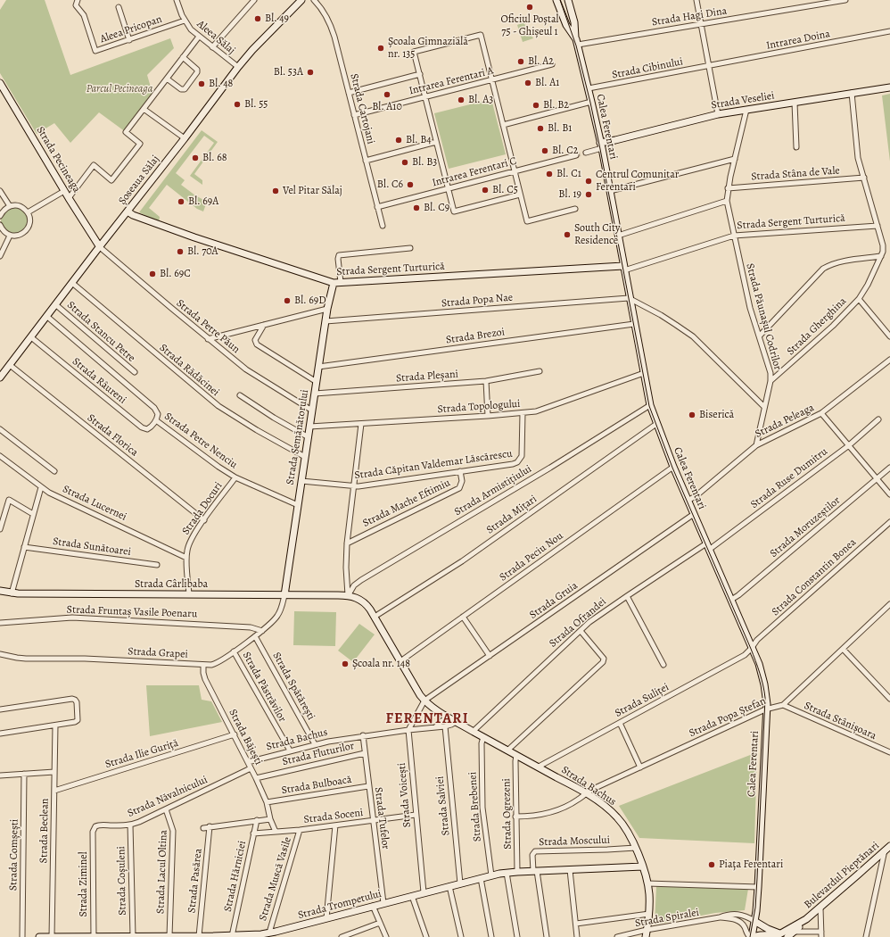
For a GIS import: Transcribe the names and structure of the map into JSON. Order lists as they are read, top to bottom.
{
  "streets": {
    "street": [
      "Strada Hagi Dina",
      "Aleea Pricopan",
      "Aleea Sălaj",
      "Intrarea Doina",
      "Strada Cibinului",
      "Intrarea Ferentari A",
      "Strada Veseliei",
      "Strada Cartojani",
      "Calea Ferentari",
      "Strada Pecineaga",
      "Intrarea Ferentari C",
      "Strada Stâna de Vale",
      "Șoseaua Sălaj",
      "Strada Sergent Turturică",
      "Strada Popa Nae",
      "Strada Păunașul Codrilor",
      "Strada Petre Păun",
      "Strada Gherghina",
      "Strada Stancu Petre",
      "Strada Brezoi",
      "Strada Rădăcinei",
      "Strada Pleșani",
      "Strada Râureni",
      "Strada Topologului",
      "Strada Peleaga",
      "Strada Florica",
      "Strada Semănătorului",
      "Strada Petre Nenciu",
      "Strada Căpitan Valdemar Lăscărescu",
      "Strada Ruse Dumitru",
      "Strada Armistițiului",
      "Strada Lucernei",
      "Strada Mache Eftimiu",
      "Strada Docuri",
      "Strada Mițari",
      "Strada Moruzeștilor",
      "Strada Sunătoarei",
      "Strada Peciu Nou",
      "Strada Constantin Bonea",
      "Strada Cârlibaba",
      "Strada Gruia",
      "Strada Fruntaș Vasile Poenaru",
      "Strada Ofrandei",
      "Strada Grapei",
      "Strada Spătărești",
      "Strada Păstrăvilor",
      "Strada Suliței",
      "Strada Popa Ștefan",
      "Strada Stânișoara",
      "Strada Băjești",
      "Strada Bachus",
      "Strada Ilie Guriță",
      "Strada Fluturilor",
      "Strada Bulboacă",
      "Strada Voicești",
      "Strada Năvalnicului",
      "Strada Salviei",
      "Strada Brebenei",
      "Strada Ogrezeni",
      "Strada Soceni",
      "Strada Tufelor",
      "Strada Beclean",
      "Strada Moscului",
      "Strada Comșești",
      "Strada Lacul Oltina",
      "Bulevardul Pieptănari",
      "Strada Hărniciei",
      "Strada Muscă Vasile",
      "Strada Coșuleni",
      "Strada Pasărea",
      "Strada Ziminel",
      "Strada Trompetului",
      "Strada Spiralei"
    ]
  },
  "crossings": [
    ["Strada Hagi Dina", "Calea Ferentari"],
    ["Aleea Pricopan", "Aleea Sălaj"],
    ["Aleea Sălaj", "Șoseaua Sălaj"],
    ["Intrarea Doina", "Strada Cibinului"],
    ["Strada Cibinului", "Calea Ferentari"],
    ["Intrarea Ferentari A", "Strada Cartojani"],
    ["Strada Veseliei", "Calea Ferentari"],
    ["Strada Veseliei", "Strada Păunașul Codrilor"],
    ["Strada Cartojani", "Intrarea Ferentari C"],
    ["Calea Ferentari", "Strada Sergent Turturică"],
    ["Calea Ferentari", "Strada Popa Nae"],
    ["Calea Ferentari", "Strada Brezoi"],
    ["Calea Ferentari", "Strada Topologului"],
    ["Calea Ferentari", "Strada Peleaga"],
    ["Calea Ferentari", "Strada Ruse Dumitru"],
    ["Calea Ferentari", "Strada Armistițiului"],
    ["Calea Ferentari", "Strada Mițari"],
    ["Calea Ferentari", "Strada Moruzeștilor"],
    ["Calea Ferentari", "Strada Peciu Nou"],
    ["Calea Ferentari", "Strada Constantin Bonea"],
    ["Calea Ferentari", "Strada Gruia"],
    ["Calea Ferentari", "Strada Ofrandei"],
    ["Calea Ferentari", "Strada Suliței"],
    ["Calea Ferentari", "Strada Popa Ștefan"],
    ["Calea Ferentari", "Bulevardul Pieptănari"],
    ["Calea Ferentari", "Strada Spiralei"],
    ["Strada Pecineaga", "Șoseaua Sălaj"],
    ["Strada Pecineaga", "Strada Petre Păun"],
    ["Strada Stâna de Vale", "Strada Păunașul Codrilor"],
    ["Șoseaua Sălaj", "Strada Sergent Turturică"],
    ["Șoseaua Sălaj", "Strada Petre Păun"],
    ["Șoseaua Sălaj", "Strada Stancu Petre"],
    ["Șoseaua Sălaj", "Strada Rădăcinei"],
    ["Șoseaua Sălaj", "Strada Râureni"],
    ["Șoseaua Sălaj", "Strada Florica"],
    ["Șoseaua Sălaj", "Strada Petre Nenciu"],
    ["Strada Sergent Turturică", "Strada Păunașul Codrilor"],
    ["Strada Sergent Turturică", "Strada Semănătorului"],
    ["Strada Popa Nae", "Strada Semănătorului"],
    ["Strada Păunașul Codrilor", "Strada Gherghina"],
    ["Strada Păunașul Codrilor", "Strada Peleaga"],
    ["Strada Petre Păun", "Strada Semănătorului"],
    ["Strada Brezoi", "Strada Semănătorului"],
    ["Strada Rădăcinei", "Strada Semănătorului"],
    ["Strada Pleșani", "Strada Semănătorului"],
    ["Strada Râureni", "Strada Petre Nenciu"],
    ["Strada Topologului", "Strada Semănătorului"],
    ["Strada Topologului", "Strada Căpitan Valdemar Lăscărescu"],
    ["Strada Florica", "Strada Docuri"],
    ["Strada Semănătorului", "Strada Petre Nenciu"],
    ["Strada Semănătorului", "Strada Căpitan Valdemar Lăscărescu"],
    ["Strada Semănătorului", "Strada Cârlibaba"],
    ["Strada Semănătorului", "Strada Grapei"],
    ["Strada Petre Nenciu", "Strada Docuri"],
    ["Strada Căpitan Valdemar Lăscărescu", "Strada Mache Eftimiu"],
    ["Strada Ruse Dumitru", "Strada Ofrandei"],
    ["Strada Armistițiului", "Strada Cârlibaba"],
    ["Strada Lucernei", "Strada Docuri"],
    ["Strada Docuri", "Strada Cârlibaba"],
    ["Strada Constantin Bonea", "Strada Suliței"],
    ["Strada Cârlibaba", "Strada Grapei"],
    ["Strada Gruia", "Strada Bachus"],
    ["Strada Fruntaș Vasile Poenaru", "Strada Grapei"],
    ["Strada Ofrandei", "Strada Bachus"],
    ["Strada Grapei", "Strada Spătărești"],
    ["Strada Grapei", "Strada Păstrăvilor"],
    ["Strada Grapei", "Strada Băjești"],
    ["Strada Spătărești", "Strada Bachus"],
    ["Strada Păstrăvilor", "Strada Bachus"],
    ["Strada Suliței", "Strada Bachus"],
    ["Strada Popa Ștefan", "Strada Stânișoara"],
    ["Strada Popa Ștefan", "Strada Bachus"],
    ["Strada Popa Ștefan", "Strada Ogrezeni"],
    ["Strada Băjești", "Strada Bachus"],
    ["Strada Băjești", "Strada Ilie Guriță"],
    ["Strada Băjești", "Strada Fluturilor"],
    ["Strada Băjești", "Strada Bulboacă"],
    ["Strada Băjești", "Strada Năvalnicului"],
    ["Strada Bachus", "Strada Voicești"],
    ["Strada Bachus", "Strada Salviei"],
    ["Strada Bachus", "Strada Brebenei"],
    ["Strada Bachus", "Strada Ogrezeni"],
    ["Strada Bachus", "Strada Tufelor"],
    ["Strada Bachus", "Strada Moscului"],
    ["Strada Bachus", "Strada Trompetului"],
    ["Strada Bachus", "Strada Spiralei"],
    ["Strada Ilie Guriță", "Strada Beclean"],
    ["Strada Fluturilor", "Strada Tufelor"],
    ["Strada Bulboacă", "Strada Tufelor"],
    ["Strada Voicești", "Strada Soceni"],
    ["Strada Voicești", "Strada Trompetului"],
    ["Strada Năvalnicului", "Strada Lacul Oltina"],
    ["Strada Năvalnicului", "Strada Coșuleni"],
    ["Strada Năvalnicului", "Strada Ziminel"],
    ["Strada Salviei", "Strada Trompetului"],
    ["Strada Brebenei", "Strada Trompetului"],
    ["Strada Ogrezeni", "Strada Trompetului"],
    ["Strada Soceni", "Strada Tufelor"],
    ["Strada Soceni", "Strada Hărniciei"],
    ["Strada Soceni", "Strada Muscă Vasile"],
    ["Strada Tufelor", "Strada Trompetului"],
    ["Strada Beclean", "Strada Trompetului"],
    ["Strada Moscului", "Strada Trompetului"],
    ["Strada Lacul Oltina", "Strada Trompetului"],
    ["Bulevardul Pieptănari", "Strada Spiralei"],
    ["Strada Hărniciei", "Strada Trompetului"],
    ["Strada Muscă Vasile", "Strada Trompetului"],
    ["Strada Coșuleni", "Strada Trompetului"],
    ["Strada Pasărea", "Strada Trompetului"],
    ["Strada Ziminel", "Strada Trompetului"]
  ],
  "districts": ["FERENTARI"],
  "parks": ["Parcul Pecineaga"],
  "places": [
    "Oficiul Poștal 75 - Ghișeul 1",
    "Bl. 49",
    "Școala Gimnazială nr. 135",
    "Bl. A2",
    "Bl. 53A",
    "Bl. A1",
    "Bl. 48",
    "Bl. A10",
    "Bl. A3",
    "Bl. 55",
    "Bl. B2",
    "Bl. B1",
    "Bl. B4",
    "Bl. C2",
    "Bl. 68",
    "Bl. B3",
    "Bl. C1",
    "Centrul Comunitar Ferentari",
    "Bl. C6",
    "Bl. C5",
    "Vel Pitar Sălaj",
    "Bl. 19",
    "Bl. 69A",
    "Bl. C9",
    "South City Residence",
    "Bl. 70A",
    "Bl. 69C",
    "Bl. 69D",
    "Biserică",
    "Școala nr. 148",
    "Piața Ferentari"
  ]
}
